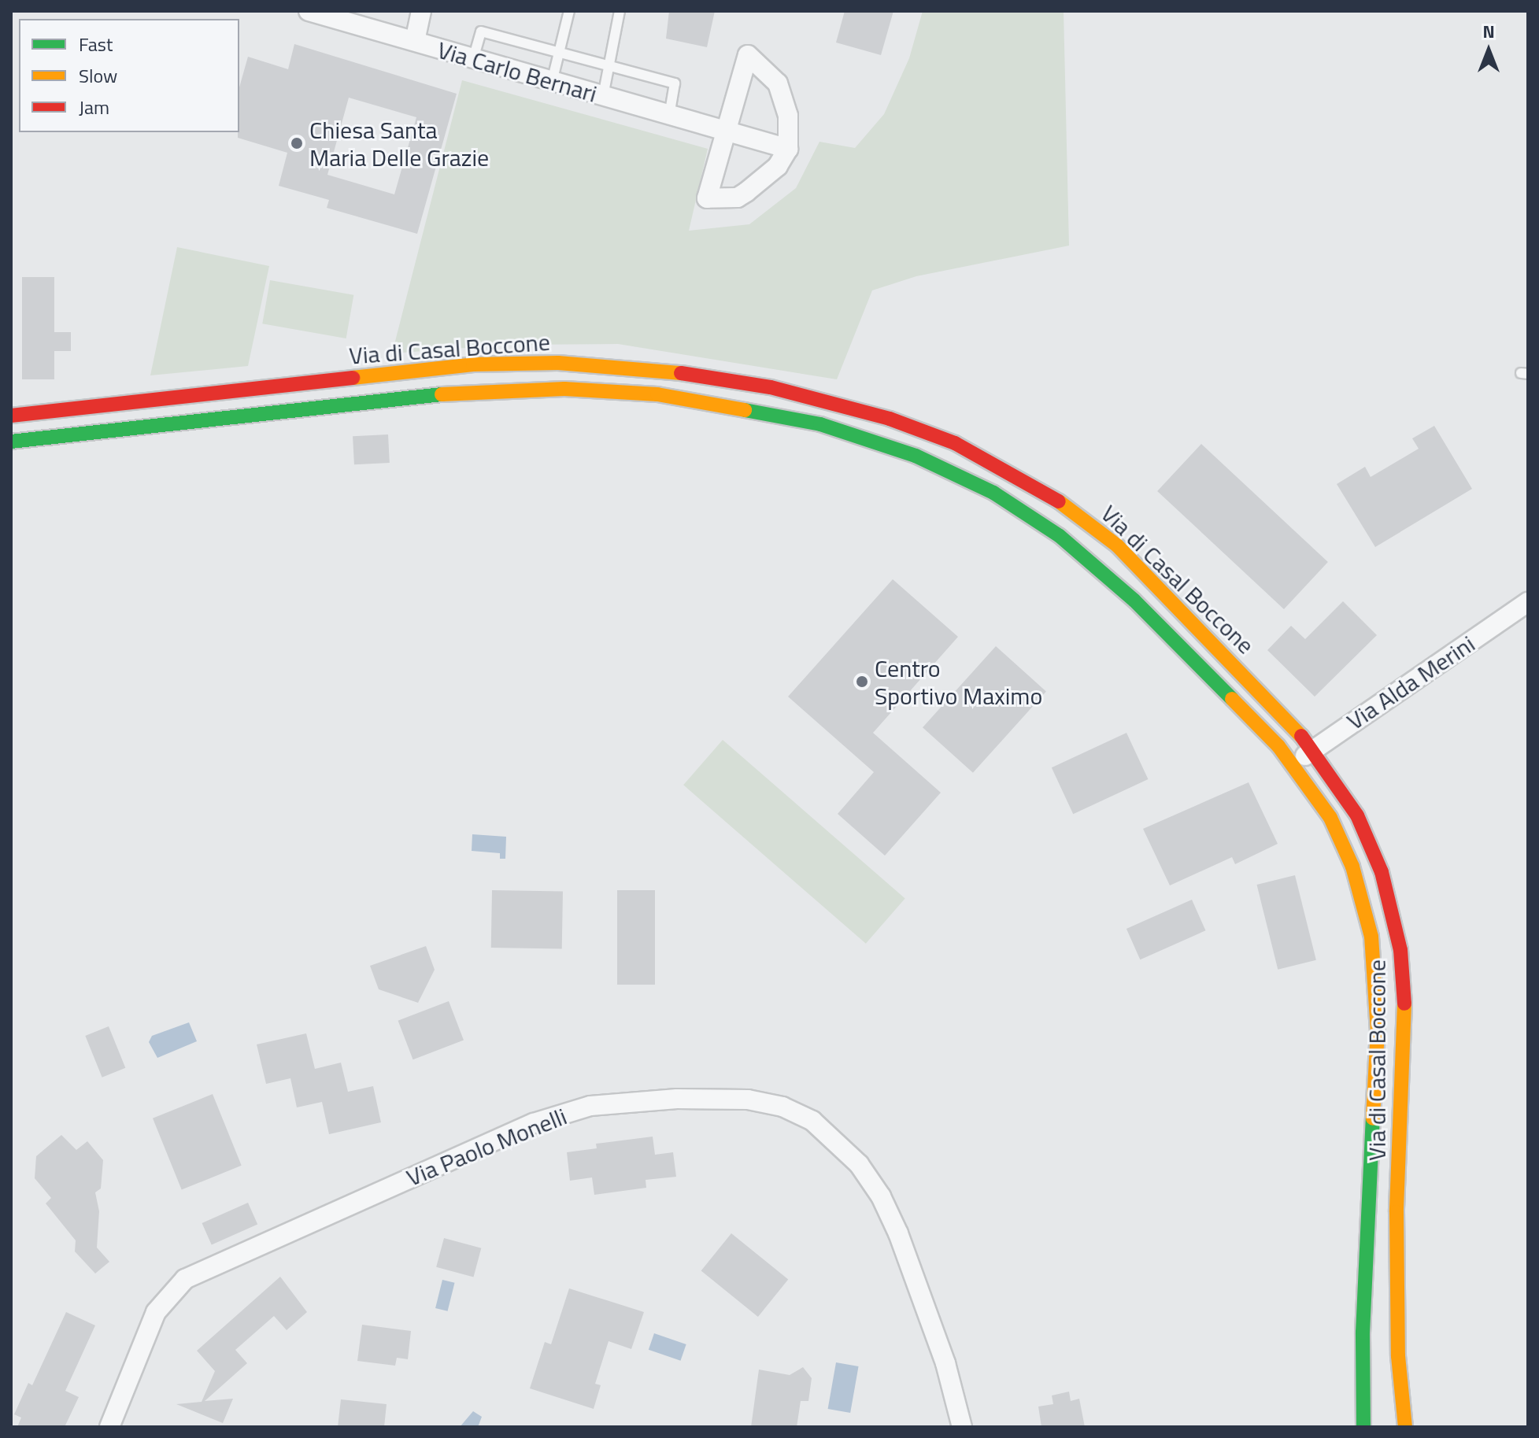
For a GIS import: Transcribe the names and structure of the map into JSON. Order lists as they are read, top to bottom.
{
  "streets": {
    "street": [
      "Via Carlo Bernari",
      "Via di Casal Boccone",
      "Via Alda Merini",
      "Via Paolo Monelli"
    ]
  },
  "crossings": [
    ["Via di Casal Boccone", "Via Alda Merini"]
  ],
  "places": ["Chiesa Santa Maria Delle Grazie", "Centro Sportivo Maximo"],
  "legend": ["Fast", "Slow", "Jam"],
  "north": "top"
}
